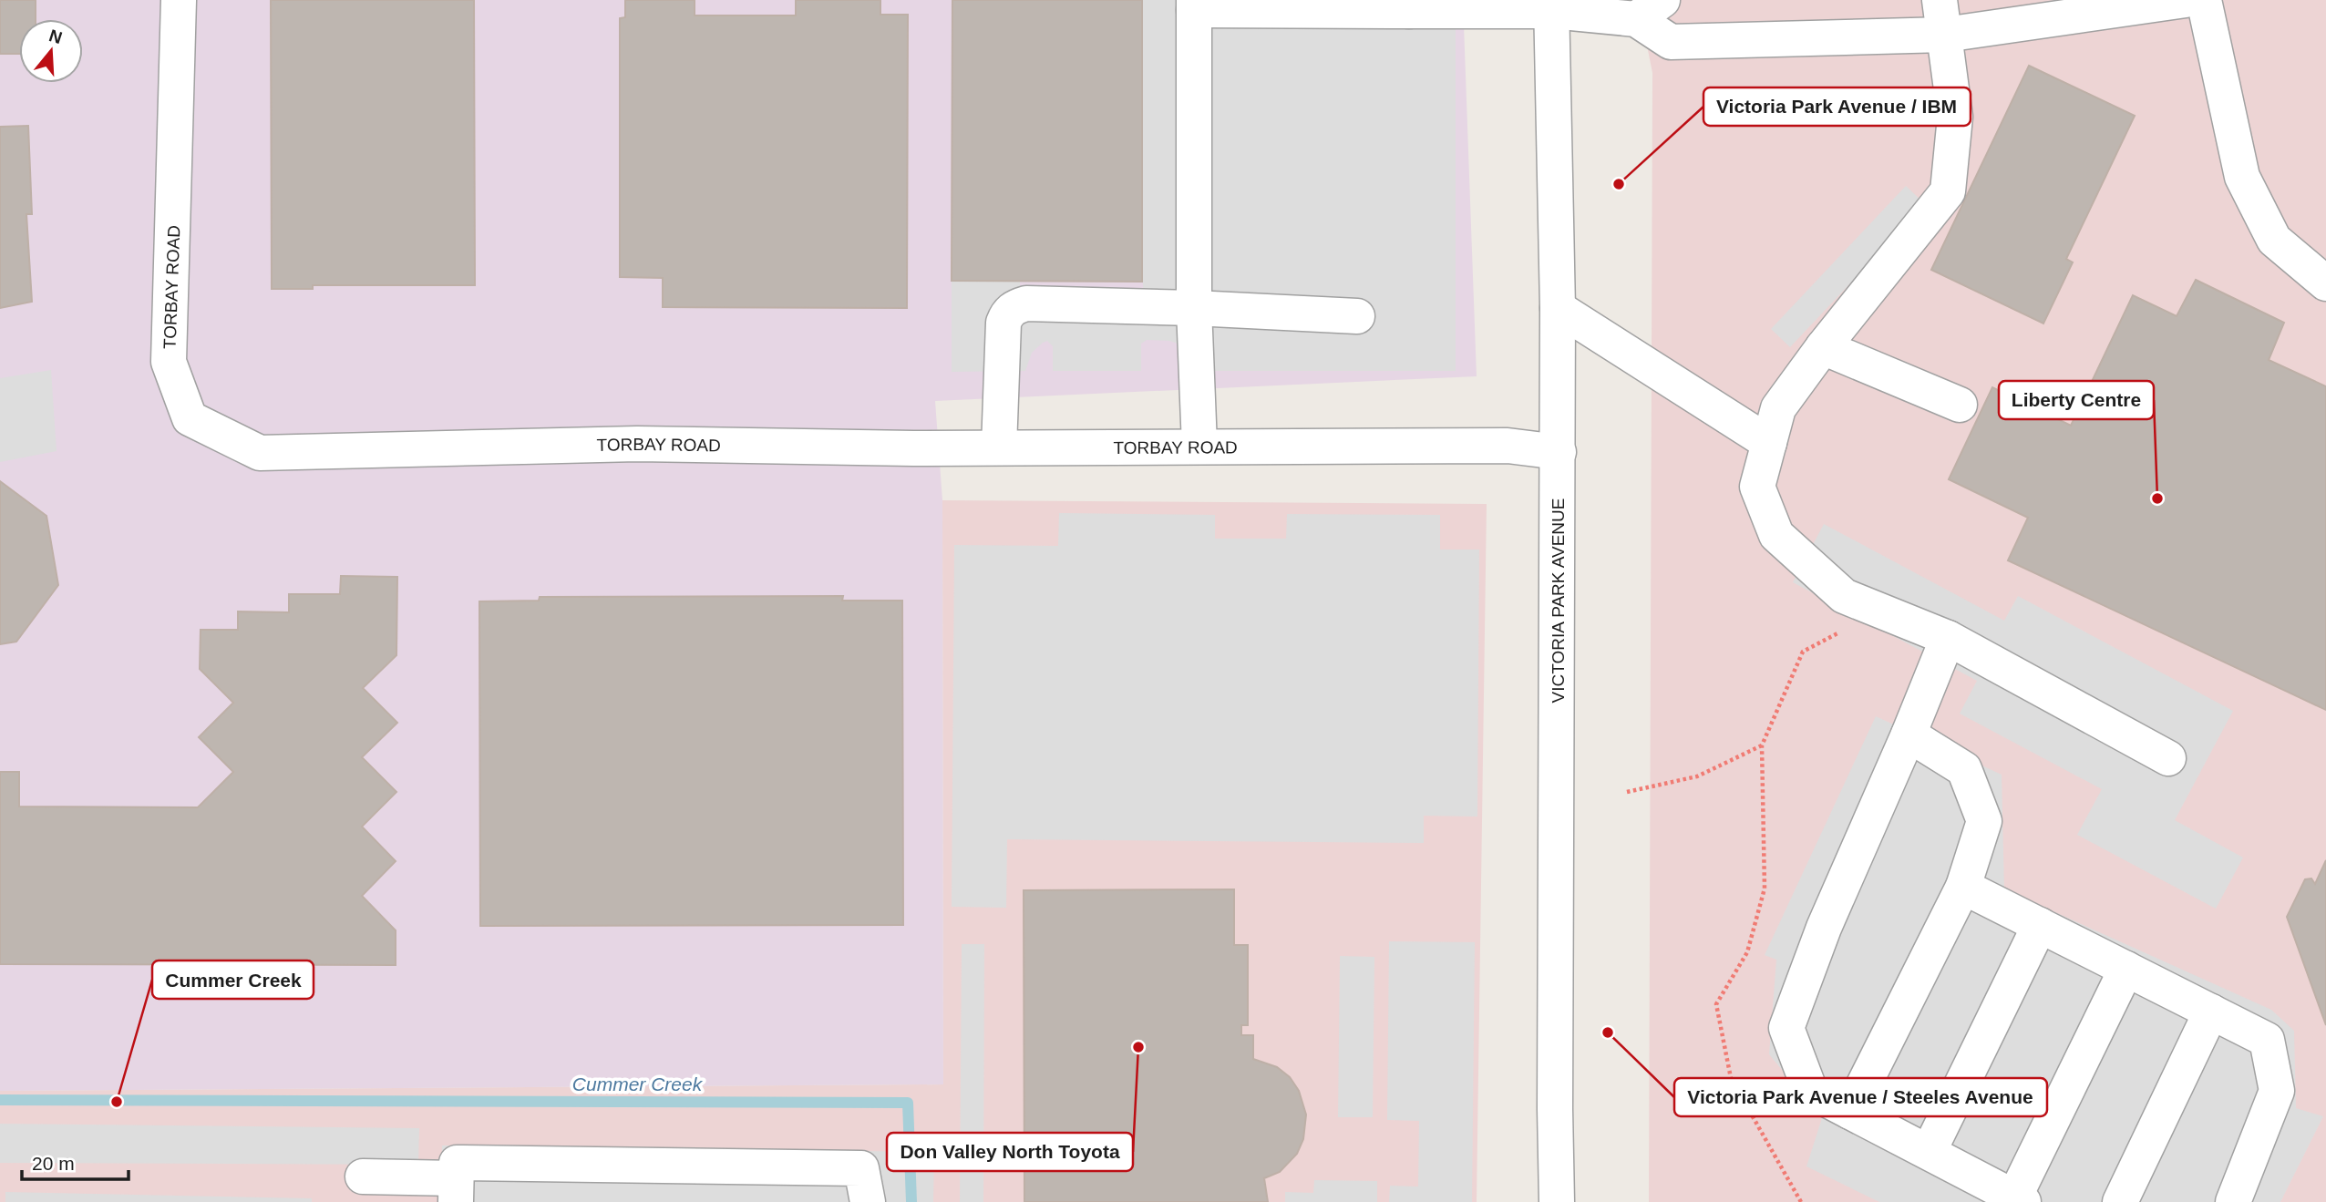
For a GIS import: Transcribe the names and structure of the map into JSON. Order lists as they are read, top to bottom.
{
  "streets": {
    "street": ["TORBAY ROAD", "VICTORIA PARK AVENUE"]
  },
  "crossings": [
    ["TORBAY ROAD", "VICTORIA PARK AVENUE"]
  ],
  "water": ["Cummer Creek"],
  "places": [
    "Victoria Park Avenue / IBM",
    "Liberty Centre",
    "Victoria Park Avenue / Steeles Avenue",
    "Don Valley North Toyota",
    "Cummer Creek"
  ],
  "scale_bar": "20 m",
  "north": "top"
}
